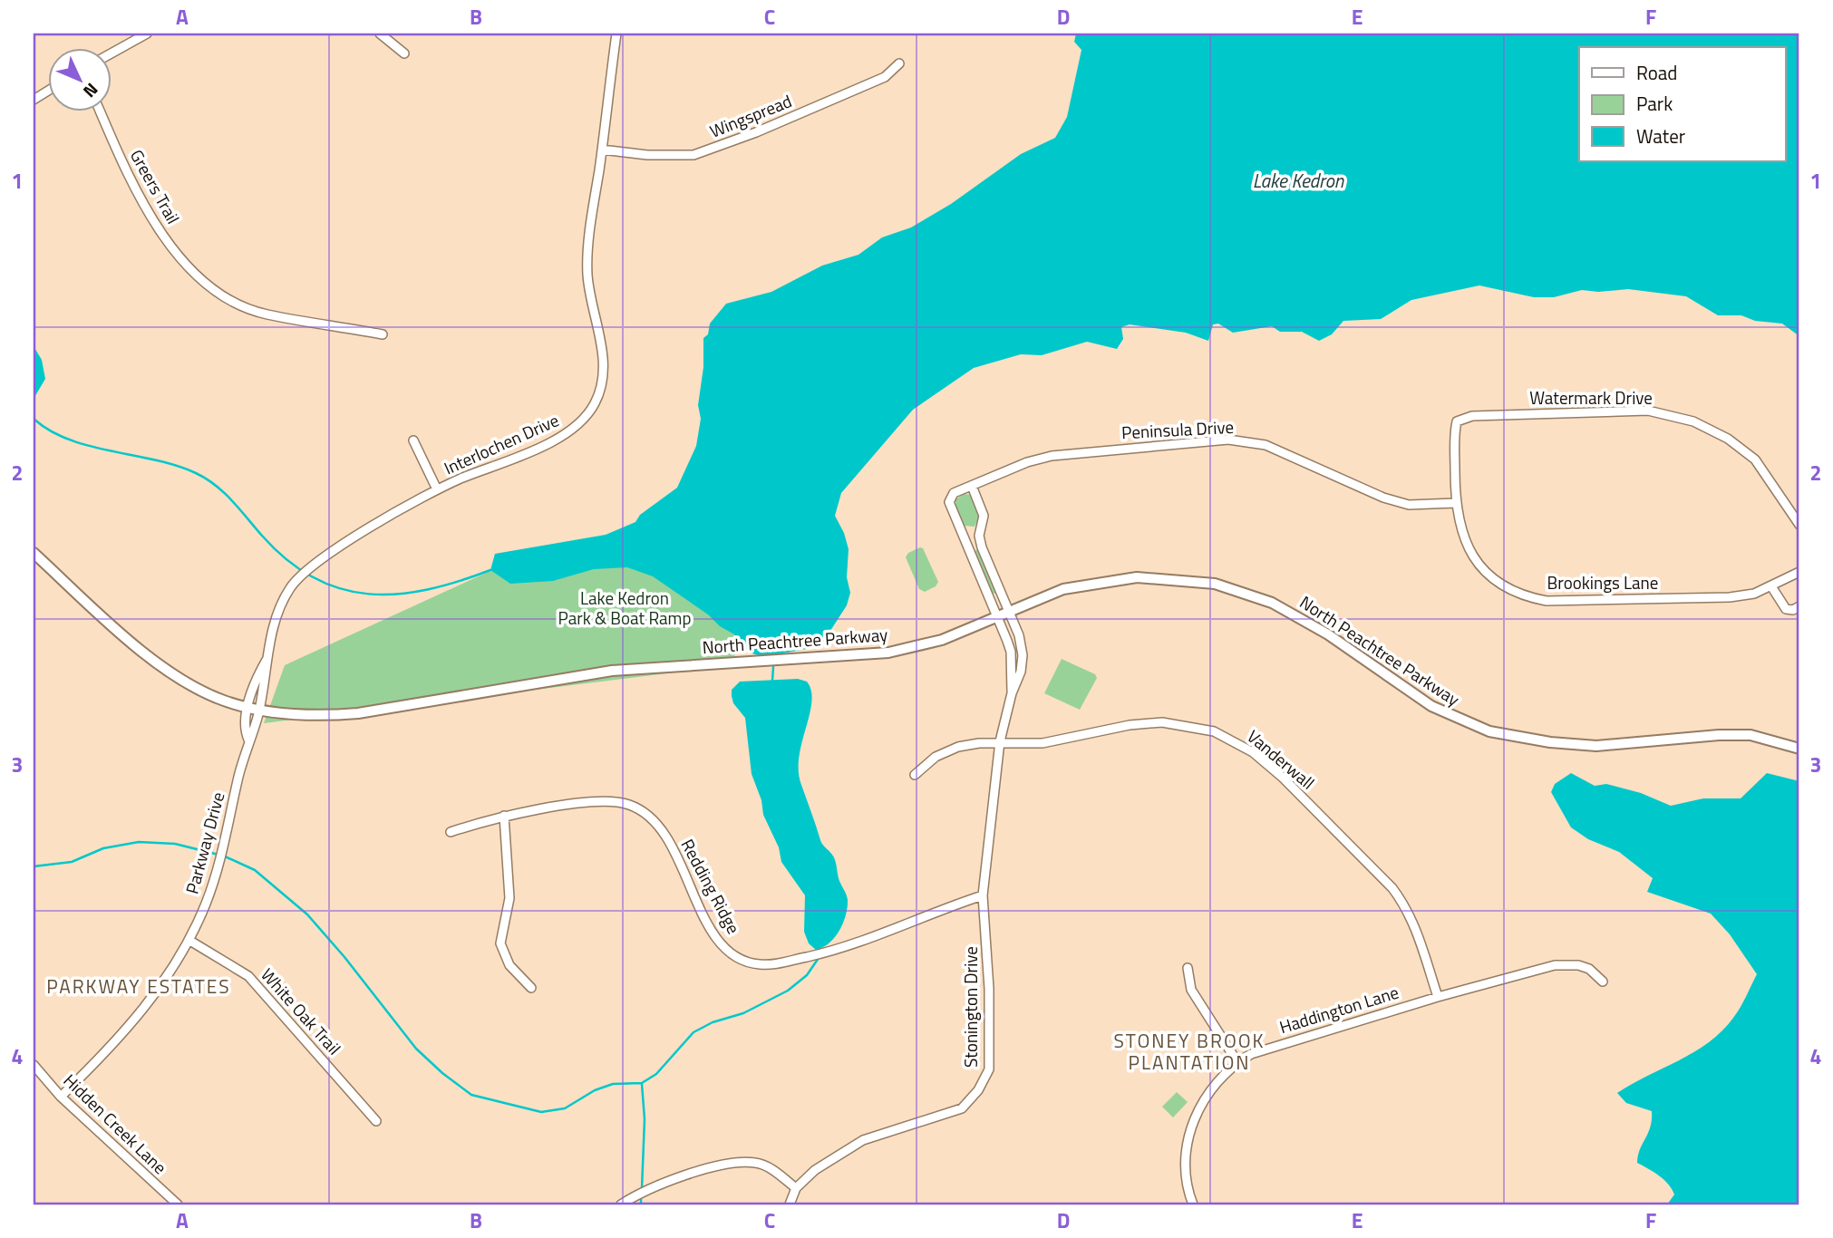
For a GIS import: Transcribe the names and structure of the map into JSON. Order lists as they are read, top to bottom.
{
  "streets": {
    "street": [
      "Wingspread",
      "Greers Trail",
      "Watermark Drive",
      "Peninsula Drive",
      "Interlochen Drive",
      "Brookings Lane",
      "North Peachtree Parkway",
      "Vanderwall",
      "Parkway Drive",
      "Redding Ridge",
      "Stonington Drive",
      "Haddington Lane",
      "White Oak Trail",
      "Hidden Creek Lane"
    ]
  },
  "crossings": [
    ["Wingspread", "Interlochen Drive"],
    ["Watermark Drive", "Peninsula Drive"],
    ["Watermark Drive", "Brookings Lane"],
    ["Peninsula Drive", "Brookings Lane"],
    ["Peninsula Drive", "North Peachtree Parkway"],
    ["Peninsula Drive", "Stonington Drive"],
    ["Interlochen Drive", "North Peachtree Parkway"],
    ["Interlochen Drive", "Parkway Drive"],
    ["North Peachtree Parkway", "Parkway Drive"],
    ["North Peachtree Parkway", "Stonington Drive"],
    ["Vanderwall", "Stonington Drive"],
    ["Vanderwall", "Haddington Lane"],
    ["Parkway Drive", "White Oak Trail"],
    ["Parkway Drive", "Hidden Creek Lane"],
    ["Redding Ridge", "Stonington Drive"]
  ],
  "districts": ["PARKWAY ESTATES", "STONEY BROOK PLANTATION"],
  "water": ["Lake Kedron"],
  "parks": ["Lake Kedron Park & Boat Ramp"],
  "legend": ["Road", "Park", "Water"],
  "north": "bottom right",
  "grid": {
    "columns": [
      "A",
      "B",
      "C",
      "D",
      "E",
      "F"
    ],
    "rows": [
      "1",
      "2",
      "3",
      "4"
    ]
  }
}
